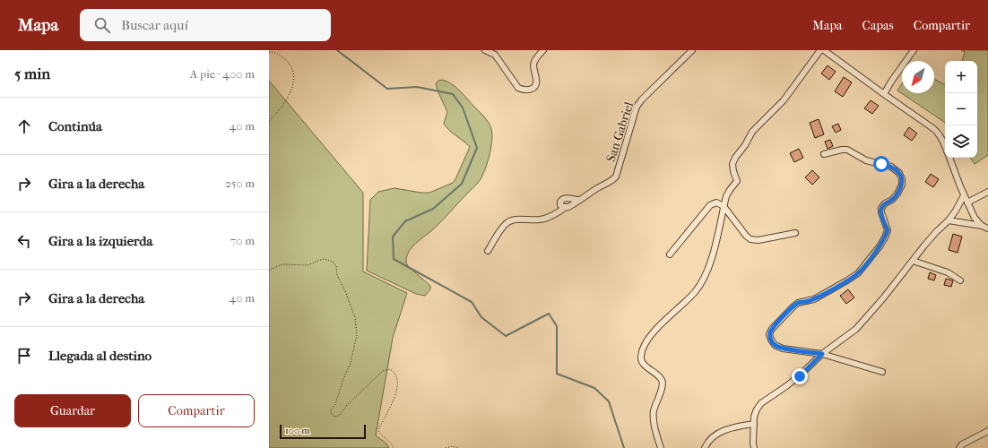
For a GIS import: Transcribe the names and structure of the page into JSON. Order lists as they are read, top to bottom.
{
  "streets": {
    "street": ["San Gabriel"]
  },
  "scale_bar": "100 m",
  "north": "bottom left",
  "page": {
    "header": "Mapa",
    "search": "Buscar aquí",
    "nav": ["Mapa", "Capas", "Compartir"],
    "heading": ["5 min", "A pie · 400 m"],
    "map_buttons": ["+", "−"],
    "list": [
      ["Continúa", "40 m"],
      ["Gira a la derecha", "250 m"],
      ["Gira a la izquierda", "70 m"],
      ["Gira a la derecha", "40 m"],
      "Llegada al destino"
    ],
    "buttons": ["Guardar", "Compartir"],
    "scale": "100 m"
  }
}
